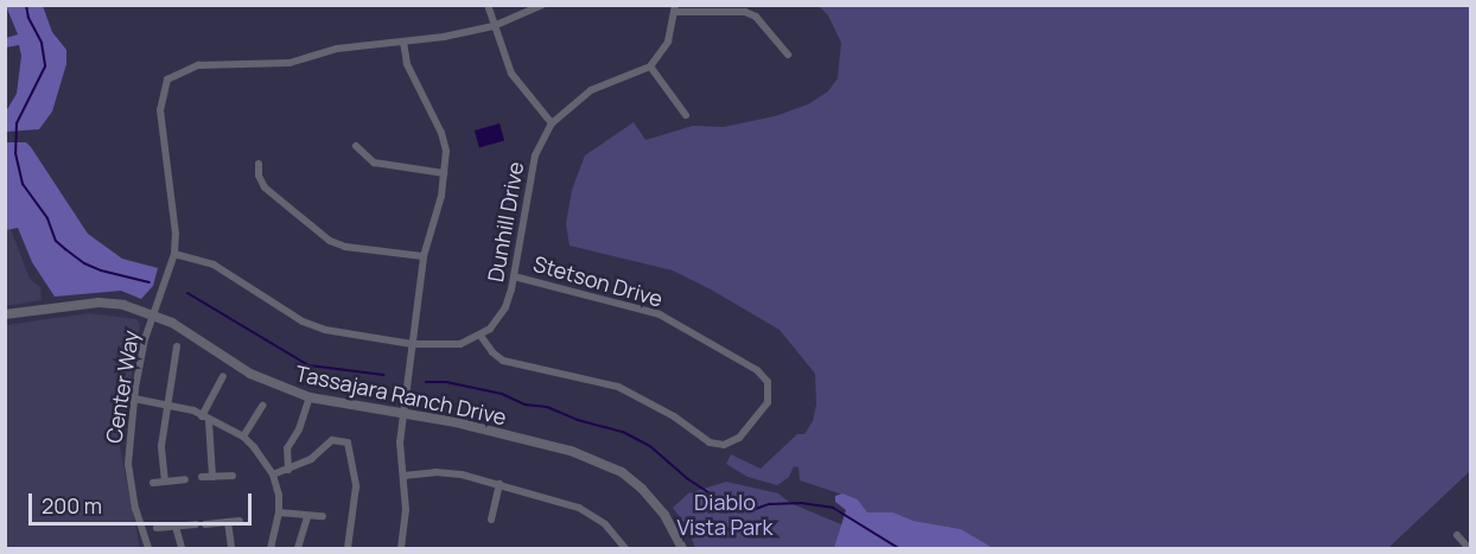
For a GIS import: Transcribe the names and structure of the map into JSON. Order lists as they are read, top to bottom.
{
  "streets": {
    "street": [
      "Dunhill Drive",
      "Stetson Drive",
      "Center Way",
      "Tassajara Ranch Drive"
    ]
  },
  "crossings": [
    ["Dunhill Drive", "Stetson Drive"],
    ["Center Way", "Tassajara Ranch Drive"]
  ],
  "parks": ["Diablo Vista Park"],
  "scale_bar": "200 m"
}
